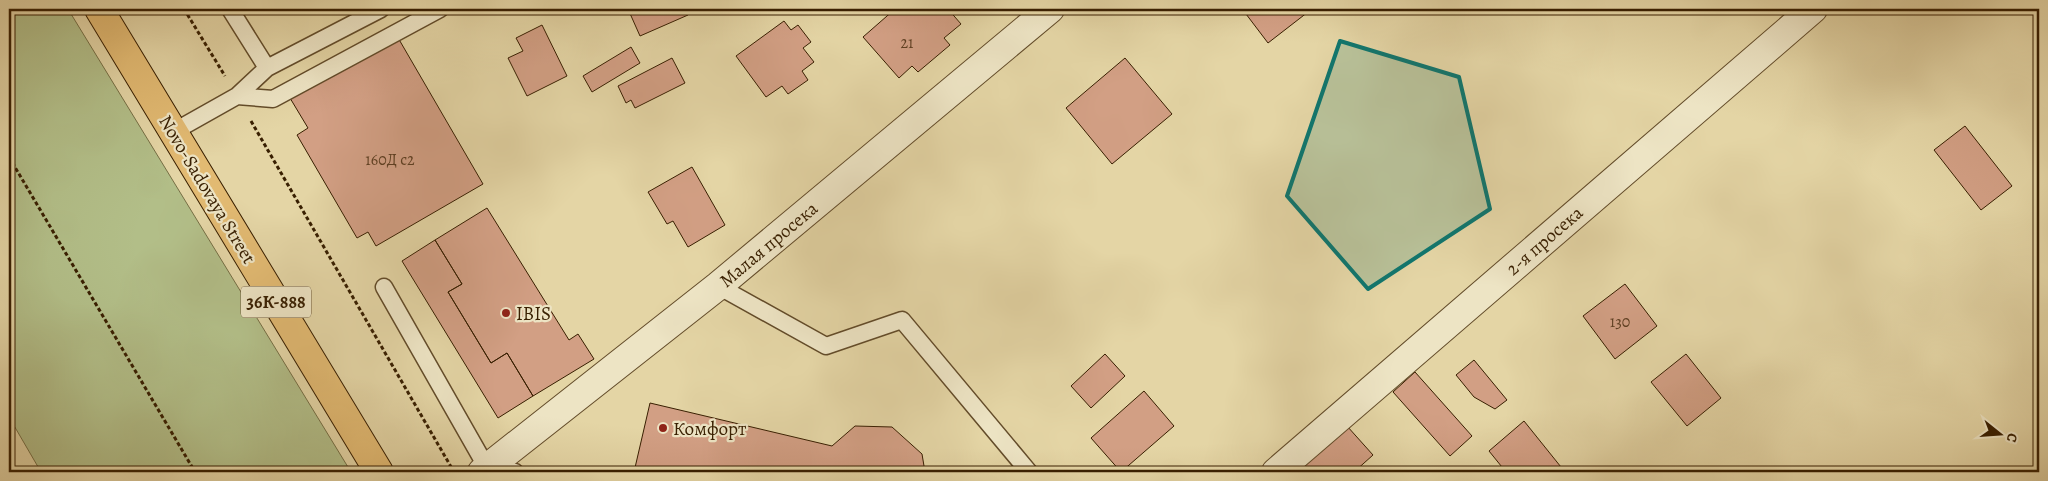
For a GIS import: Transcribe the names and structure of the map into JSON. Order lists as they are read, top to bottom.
{
  "streets": {
    "main road": ["Novo-Sadovaya Street", "36К-888"],
    "street": ["2-я просека", "Малая просека"]
  },
  "places": ["IBIS", "Комфорт"],
  "house_numbers": ["21", "160Д с2", "130"],
  "north": "right"
}
